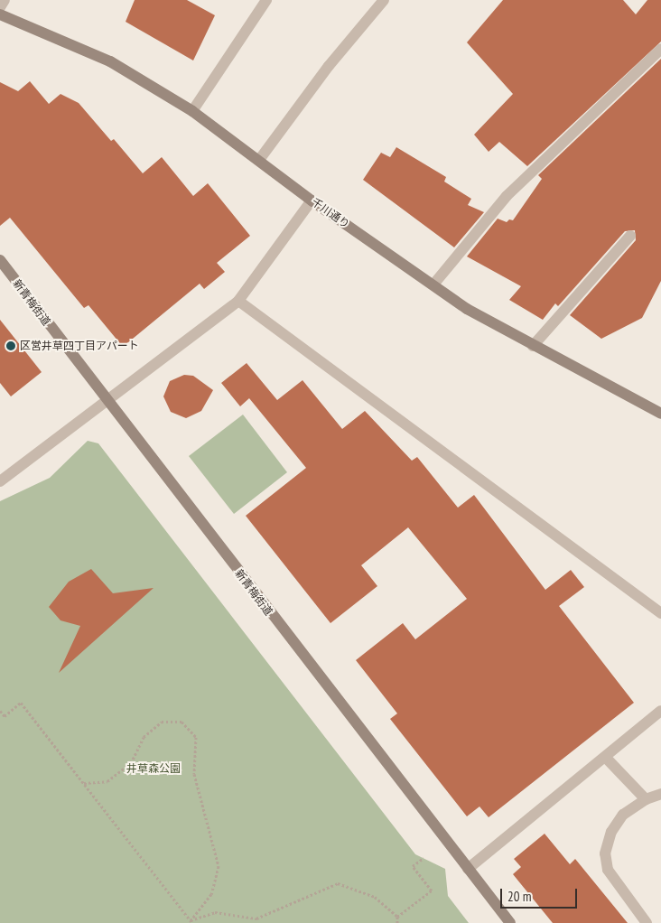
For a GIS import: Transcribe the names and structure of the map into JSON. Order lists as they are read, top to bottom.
{
  "streets": {
    "main road": ["千川通り", "新青梅街道"]
  },
  "parks": ["井草森公園"],
  "places": ["区営井草四丁目アパート"],
  "scale_bar": "20 m"
}
